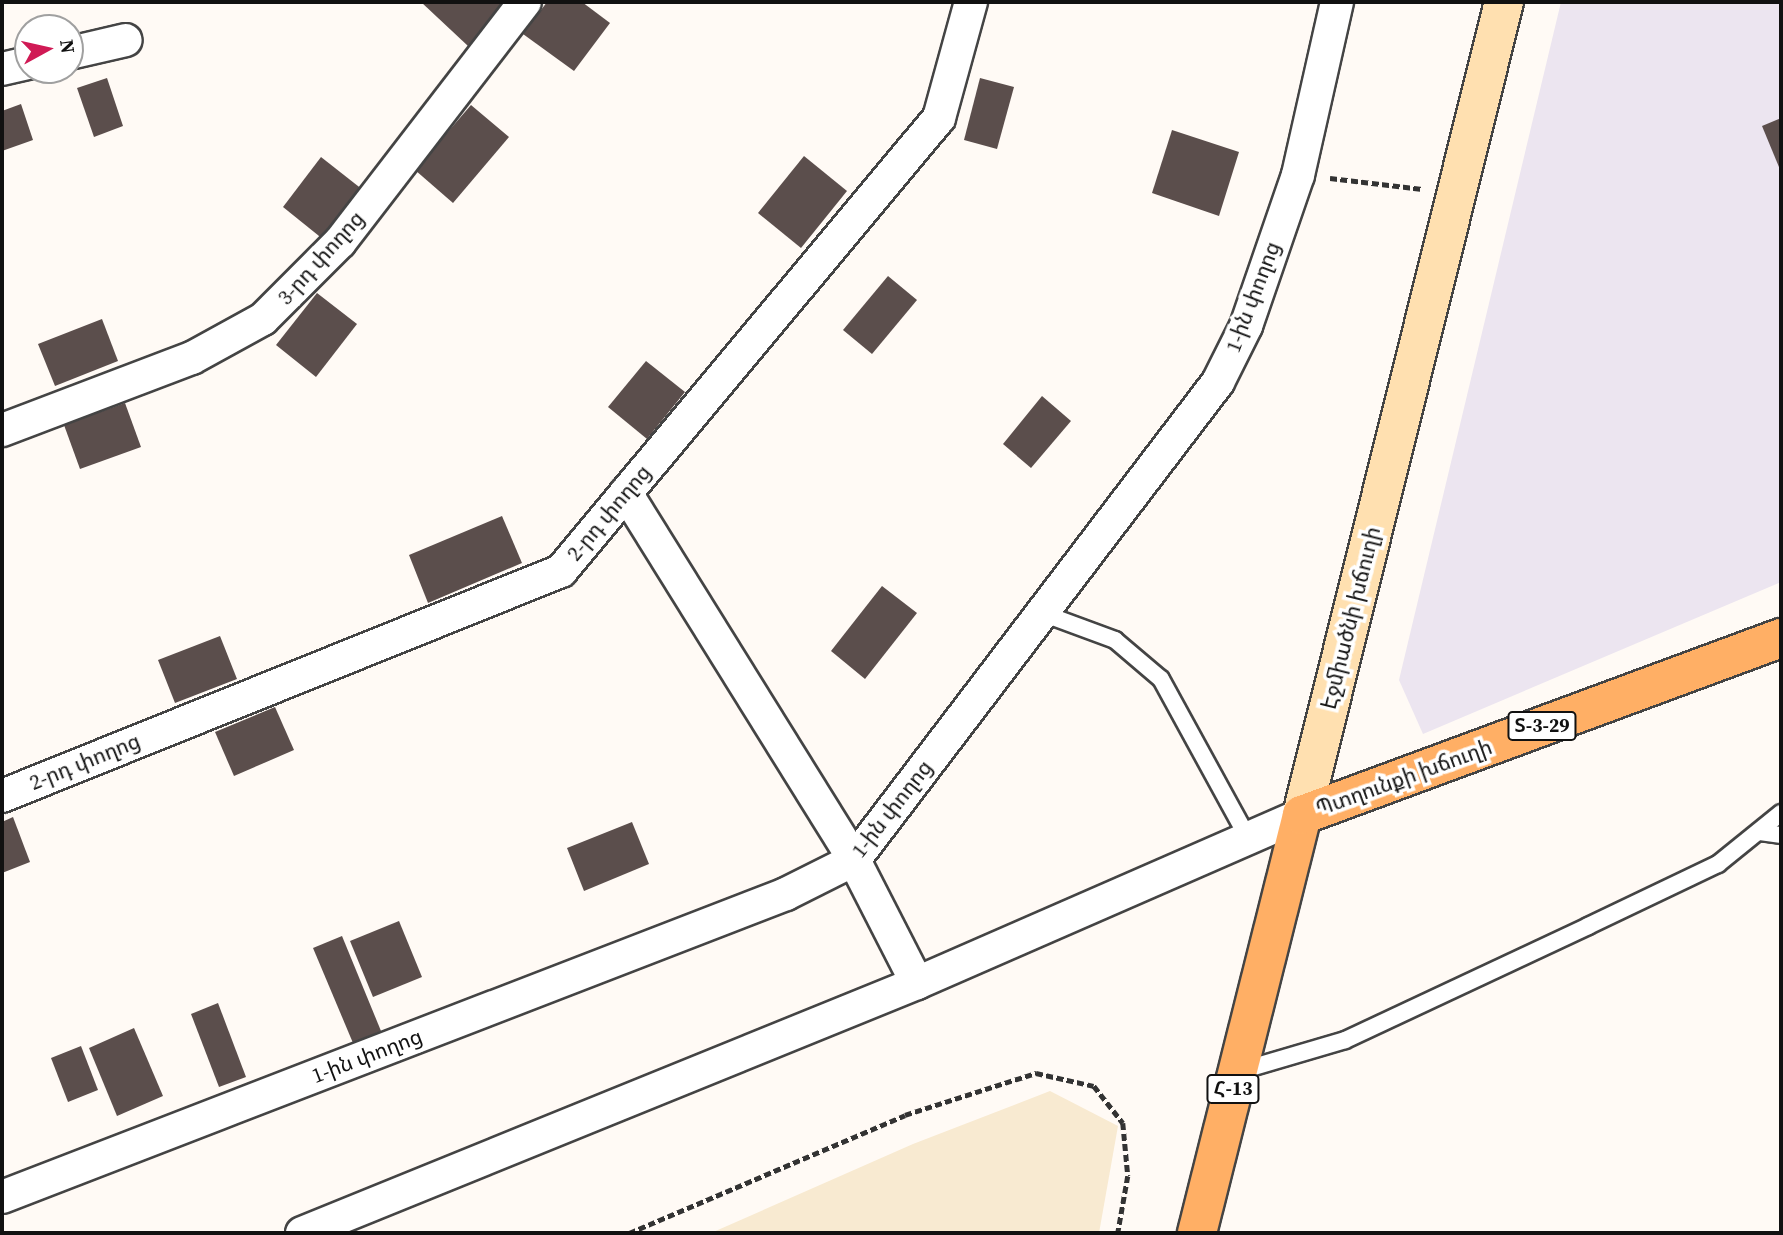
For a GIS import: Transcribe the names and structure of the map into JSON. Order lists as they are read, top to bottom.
{
  "streets": {
    "main road": [
      "Էջմիածնի խճուղի",
      "Տ-3-29",
      "Պտղունքի խճուղի",
      "Հ-13"
    ],
    "street": ["3-րդ փողոց", "1-ին փողոց", "2-րդ փողոց"]
  },
  "crossings": [
    ["Էջմիածնի խճուղի", "Պտղունքի խճուղի"]
  ],
  "north": "right"
}
